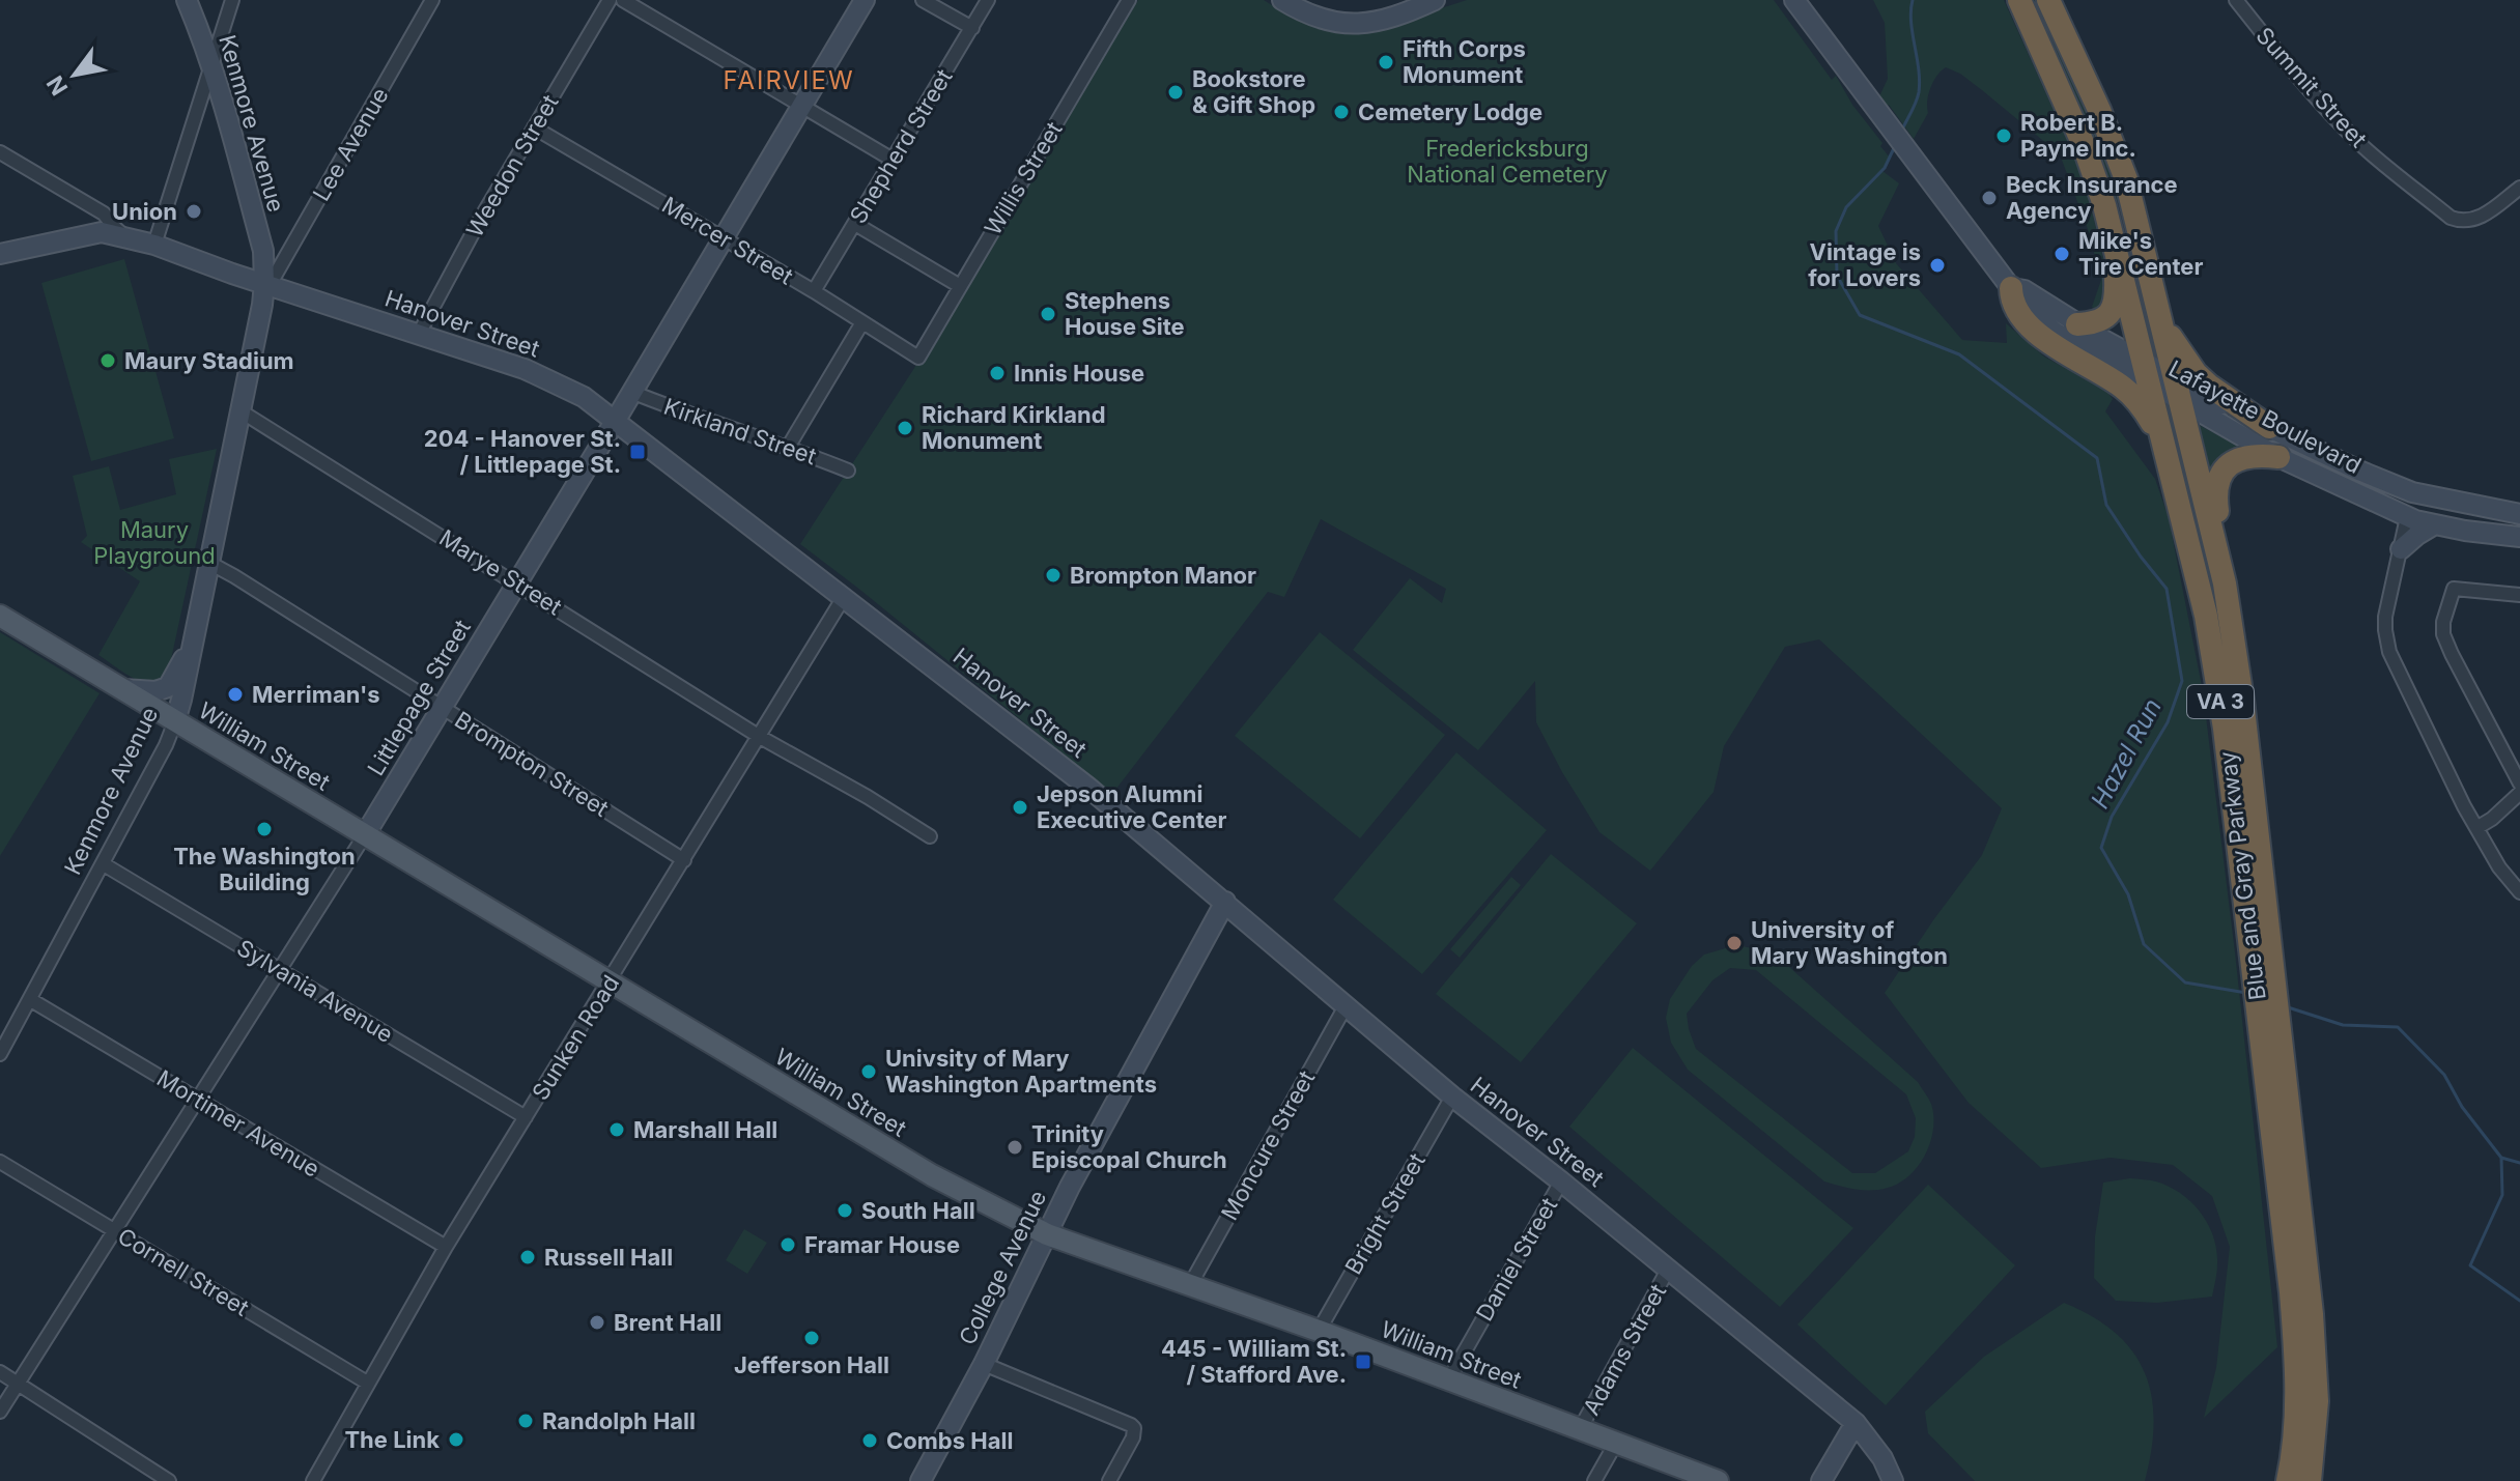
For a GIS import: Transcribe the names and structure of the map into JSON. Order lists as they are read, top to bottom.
{
  "streets": {
    "highway": ["VA 3", "Blue and Gray Parkway"],
    "main road": ["William Street"],
    "street": [
      "Summit Street",
      "Kenmore Avenue",
      "Lee Avenue",
      "Shepherd Street",
      "Weedon Street",
      "Willis Street",
      "Mercer Street",
      "Hanover Street",
      "Lafayette Boulevard",
      "Kirkland Street",
      "Marye Street",
      "Littlepage Street",
      "Brompton Street",
      "Sylvania Avenue",
      "Sunken Road",
      "Mortimer Avenue",
      "Moncure Street",
      "Bright Street",
      "Daniel Street",
      "College Avenue",
      "Cornell Street",
      "Adams Street"
    ]
  },
  "crossings": [
    ["Kenmore Avenue", "Lee Avenue"],
    ["Kenmore Avenue", "Hanover Street"],
    ["Kenmore Avenue", "Marye Street"],
    ["Kenmore Avenue", "William Street"],
    ["Kenmore Avenue", "Brompton Street"],
    ["Kenmore Avenue", "Sylvania Avenue"],
    ["Kenmore Avenue", "Mortimer Avenue"],
    ["Lee Avenue", "Hanover Street"],
    ["Shepherd Street", "Mercer Street"],
    ["Weedon Street", "Mercer Street"],
    ["Weedon Street", "Hanover Street"],
    ["Willis Street", "Mercer Street"],
    ["Mercer Street", "Littlepage Street"],
    ["Hanover Street", "Littlepage Street"],
    ["Hanover Street", "Sunken Road"],
    ["Hanover Street", "Moncure Street"],
    ["Hanover Street", "Bright Street"],
    ["Hanover Street", "Daniel Street"],
    ["Hanover Street", "College Avenue"],
    ["Hanover Street", "Adams Street"],
    ["Lafayette Boulevard", "Blue and Gray Parkway"],
    ["Kirkland Street", "Littlepage Street"],
    ["Marye Street", "Littlepage Street"],
    ["Marye Street", "Sunken Road"],
    ["Littlepage Street", "William Street"],
    ["Littlepage Street", "Brompton Street"],
    ["Littlepage Street", "Sylvania Avenue"],
    ["Littlepage Street", "Mortimer Avenue"],
    ["Littlepage Street", "Cornell Street"],
    ["William Street", "Sunken Road"],
    ["William Street", "Moncure Street"],
    ["William Street", "Bright Street"],
    ["William Street", "Daniel Street"],
    ["William Street", "College Avenue"],
    ["William Street", "Adams Street"],
    ["Brompton Street", "Sunken Road"],
    ["Sylvania Avenue", "Sunken Road"],
    ["Sunken Road", "Mortimer Avenue"],
    ["Sunken Road", "Cornell Street"]
  ],
  "districts": ["FAIRVIEW"],
  "water": ["Hazel Run"],
  "parks": ["Fredericksburg National Cemetery", "Maury Playground"],
  "places": {
    "other": [
      "Fifth Corps Monument",
      "Bookstore & Gift Shop",
      "Cemetery Lodge",
      "Robert B. Payne Inc.",
      "Beck Insurance Agency",
      "Union",
      "Mike's Tire Center",
      "Vintage is for Lovers",
      "Stephens House Site",
      "Maury Stadium",
      "Innis House",
      "Richard Kirkland Monument",
      "Brompton Manor",
      "Merriman's",
      "Jepson Alumni Executive Center",
      "The Washington Building",
      "University of Mary Washington",
      "Univsity of Mary Washington Apartments",
      "Marshall Hall",
      "Trinity Episcopal Church",
      "South Hall",
      "Framar House",
      "Russell Hall",
      "Brent Hall",
      "Jefferson Hall",
      "Randolph Hall",
      "The Link",
      "Combs Hall"
    ],
    "transit": ["204 - Hanover St. / Littlepage St.", "445 - William St. / Stafford Ave."]
  },
  "north": "bottom left"
}
